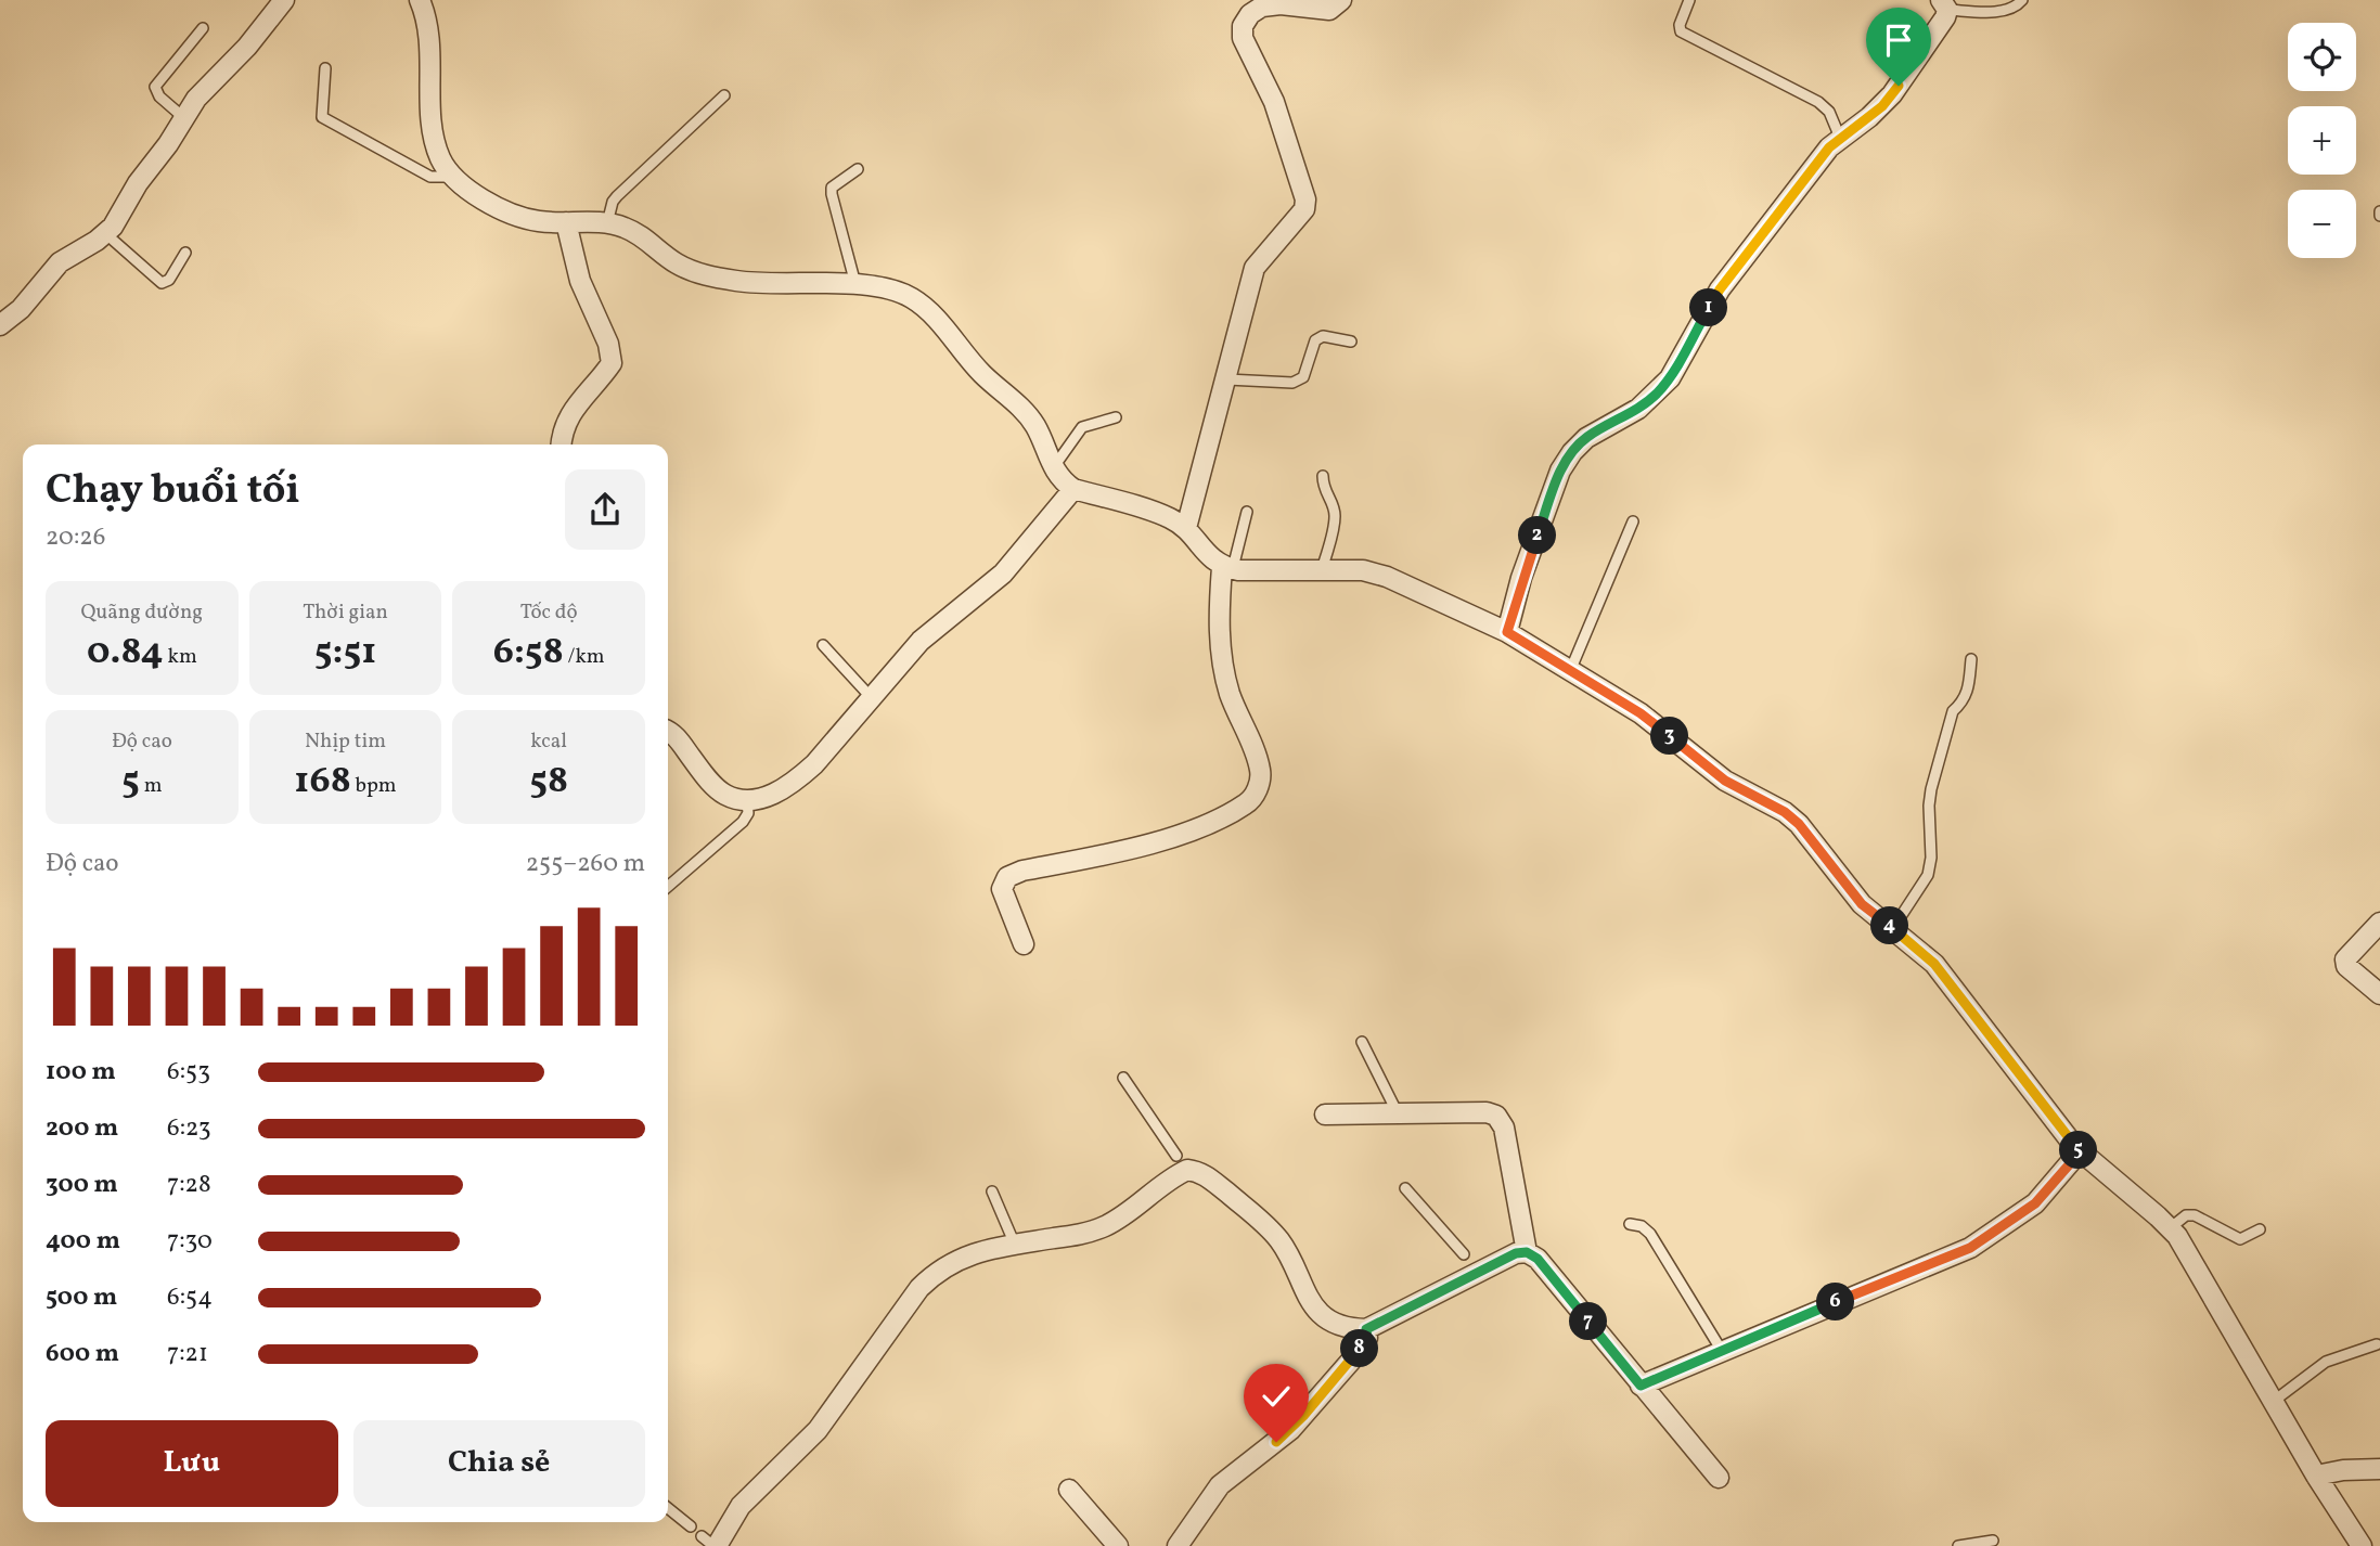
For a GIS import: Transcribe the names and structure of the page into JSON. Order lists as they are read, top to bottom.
{
  "page": {
    "map_buttons": ["+", "−"],
    "pins": [
      "1",
      "2",
      "3",
      "4",
      "5",
      "6",
      "7",
      "8"
    ],
    "heading": ["Chạy buổi tối", "20:26"],
    "stats": [
      ["Quãng đường", "0.84 km"],
      ["Thời gian", "5:51"],
      ["Tốc độ", "6:58 /km"],
      ["Độ cao", "5 m"],
      ["Nhịp tim", "168 bpm"],
      ["kcal", "58"]
    ],
    "chart": ["Độ cao", "255–260 m"],
    "list": [
      {
        "name": "100 m",
        "note": "6:53"
      },
      {
        "name": "200 m",
        "note": "6:23"
      },
      {
        "name": "300 m",
        "note": "7:28"
      },
      {
        "name": "400 m",
        "note": "7:30"
      },
      {
        "name": "500 m",
        "note": "6:54"
      },
      {
        "name": "600 m",
        "note": "7:21"
      }
    ],
    "buttons": ["Lưu", "Chia sẻ"]
  }
}
